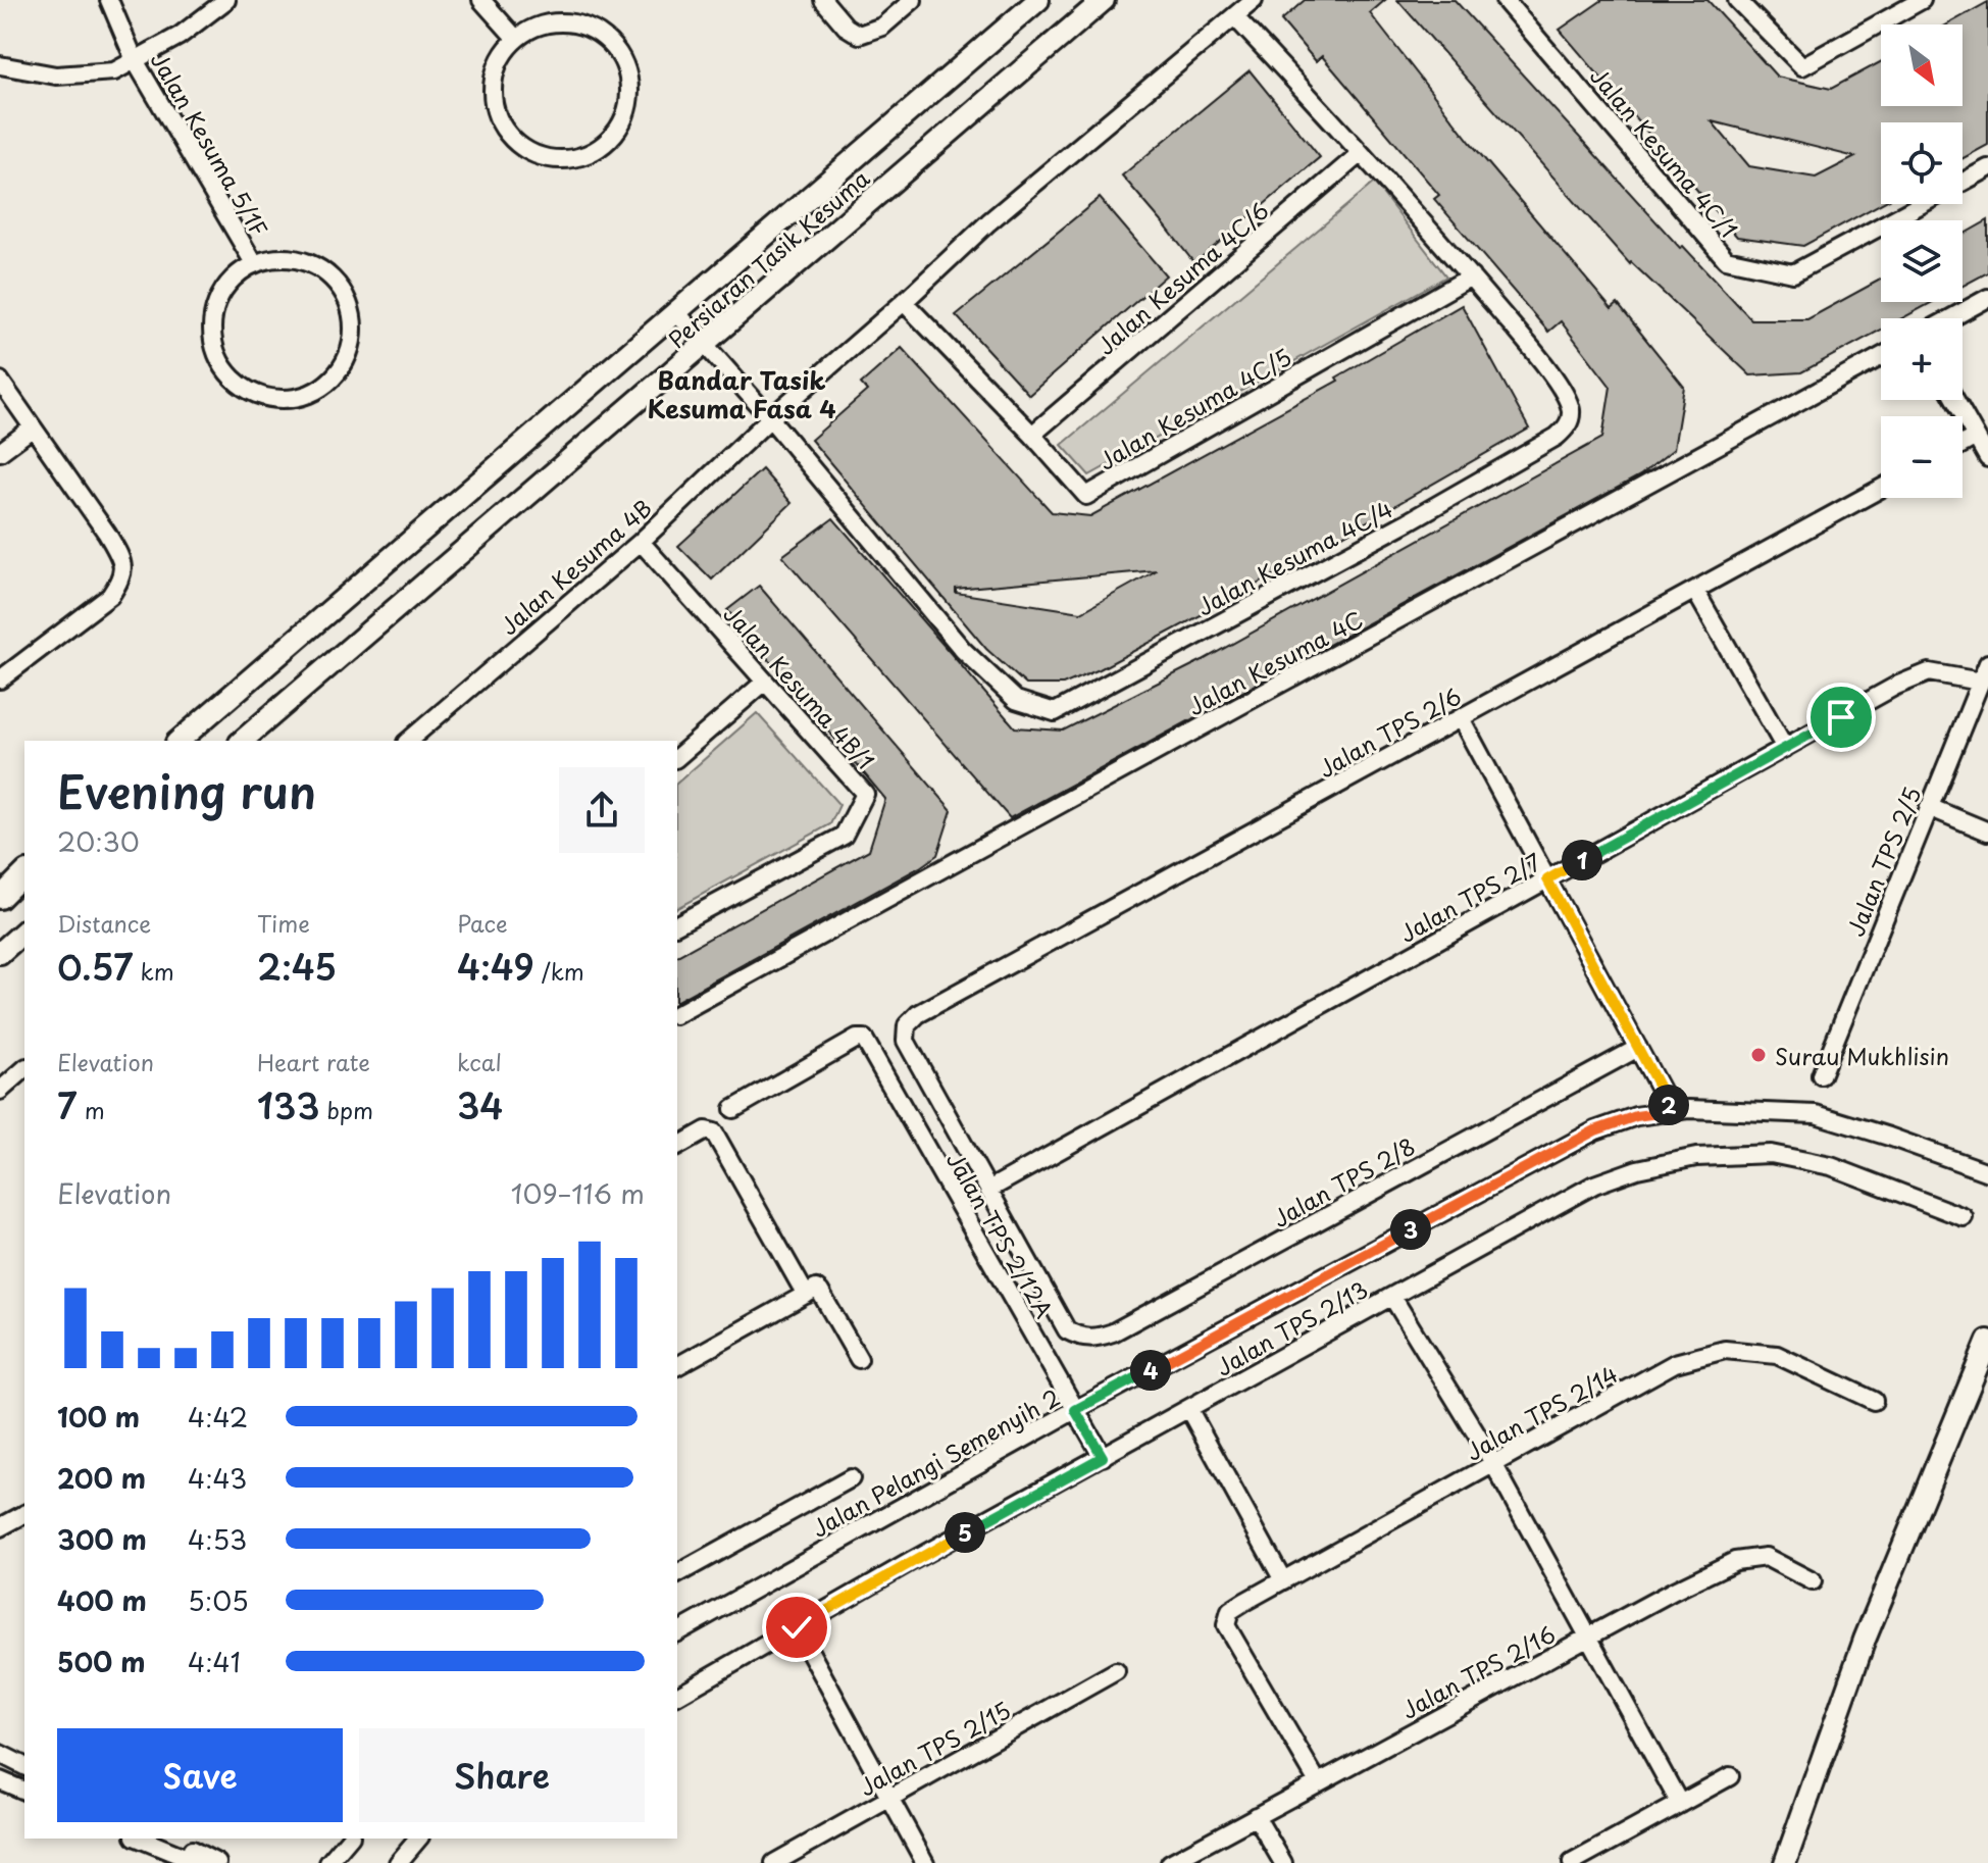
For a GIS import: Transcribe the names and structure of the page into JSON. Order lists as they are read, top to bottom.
{
  "streets": {
    "street": [
      "Jalan Kesuma 5/1F",
      "Jalan Kesuma 4C/1",
      "Persiaran Tasik Kesuma",
      "Jalan Kesuma 4C/6",
      "Jalan Kesuma 4C/5",
      "Jalan Kesuma 4C/4",
      "Jalan Kesuma 4B",
      "Jalan Kesuma 4C",
      "Jalan Kesuma 4B/1",
      "Jalan TPS 2/6",
      "Jalan TPS 2/5",
      "Jalan TPS 2/7",
      "Jalan TPS 2/8",
      "Jalan TPS 2/12A",
      "Jalan TPS 2/13",
      "Jalan TPS 2/14",
      "Jalan Pelangi Semenyih 2",
      "Jalan TPS 2/16",
      "Jalan TPS 2/15"
    ]
  },
  "crossings": [
    ["Persiaran Tasik Kesuma", "Jalan Kesuma 4C/4"],
    ["Jalan Kesuma 4C/6", "Jalan Kesuma 4C/5"],
    ["Jalan Kesuma 4C/6", "Jalan Kesuma 4C/4"],
    ["Jalan Kesuma 4C/5", "Jalan Kesuma 4C/4"],
    ["Jalan Kesuma 4C/4", "Jalan Kesuma 4B"],
    ["Jalan Kesuma 4B", "Jalan Kesuma 4B/1"],
    ["Jalan TPS 2/6", "Jalan TPS 2/7"],
    ["Jalan TPS 2/6", "Jalan TPS 2/8"],
    ["Jalan TPS 2/5", "Jalan TPS 2/7"],
    ["Jalan TPS 2/7", "Jalan TPS 2/8"],
    ["Jalan TPS 2/12A", "Jalan TPS 2/13"],
    ["Jalan TPS 2/12A", "Jalan Pelangi Semenyih 2"],
    ["Jalan TPS 2/14", "Jalan TPS 2/16"]
  ],
  "districts": ["Bandar Tasik Kesuma Fasa 4"],
  "places": ["Surau Mukhlisin"],
  "north": "bottom right",
  "page": {
    "map_buttons": ["+", "−"],
    "heading": ["Evening run", "20:30"],
    "pins": [
      "1",
      "2",
      "3",
      "4",
      "5"
    ],
    "stats": [
      ["Distance", "0.57 km"],
      ["Time", "2:45"],
      ["Pace", "4:49 /km"],
      ["Elevation", "7 m"],
      ["Heart rate", "133 bpm"],
      ["kcal", "34"]
    ],
    "chart": ["Elevation", "109–116 m"],
    "list": [
      {
        "name": "100 m",
        "note": "4:42"
      },
      {
        "name": "200 m",
        "note": "4:43"
      },
      {
        "name": "300 m",
        "note": "4:53"
      },
      {
        "name": "400 m",
        "note": "5:05"
      },
      {
        "name": "500 m",
        "note": "4:41"
      }
    ],
    "buttons": ["Save", "Share"]
  }
}
